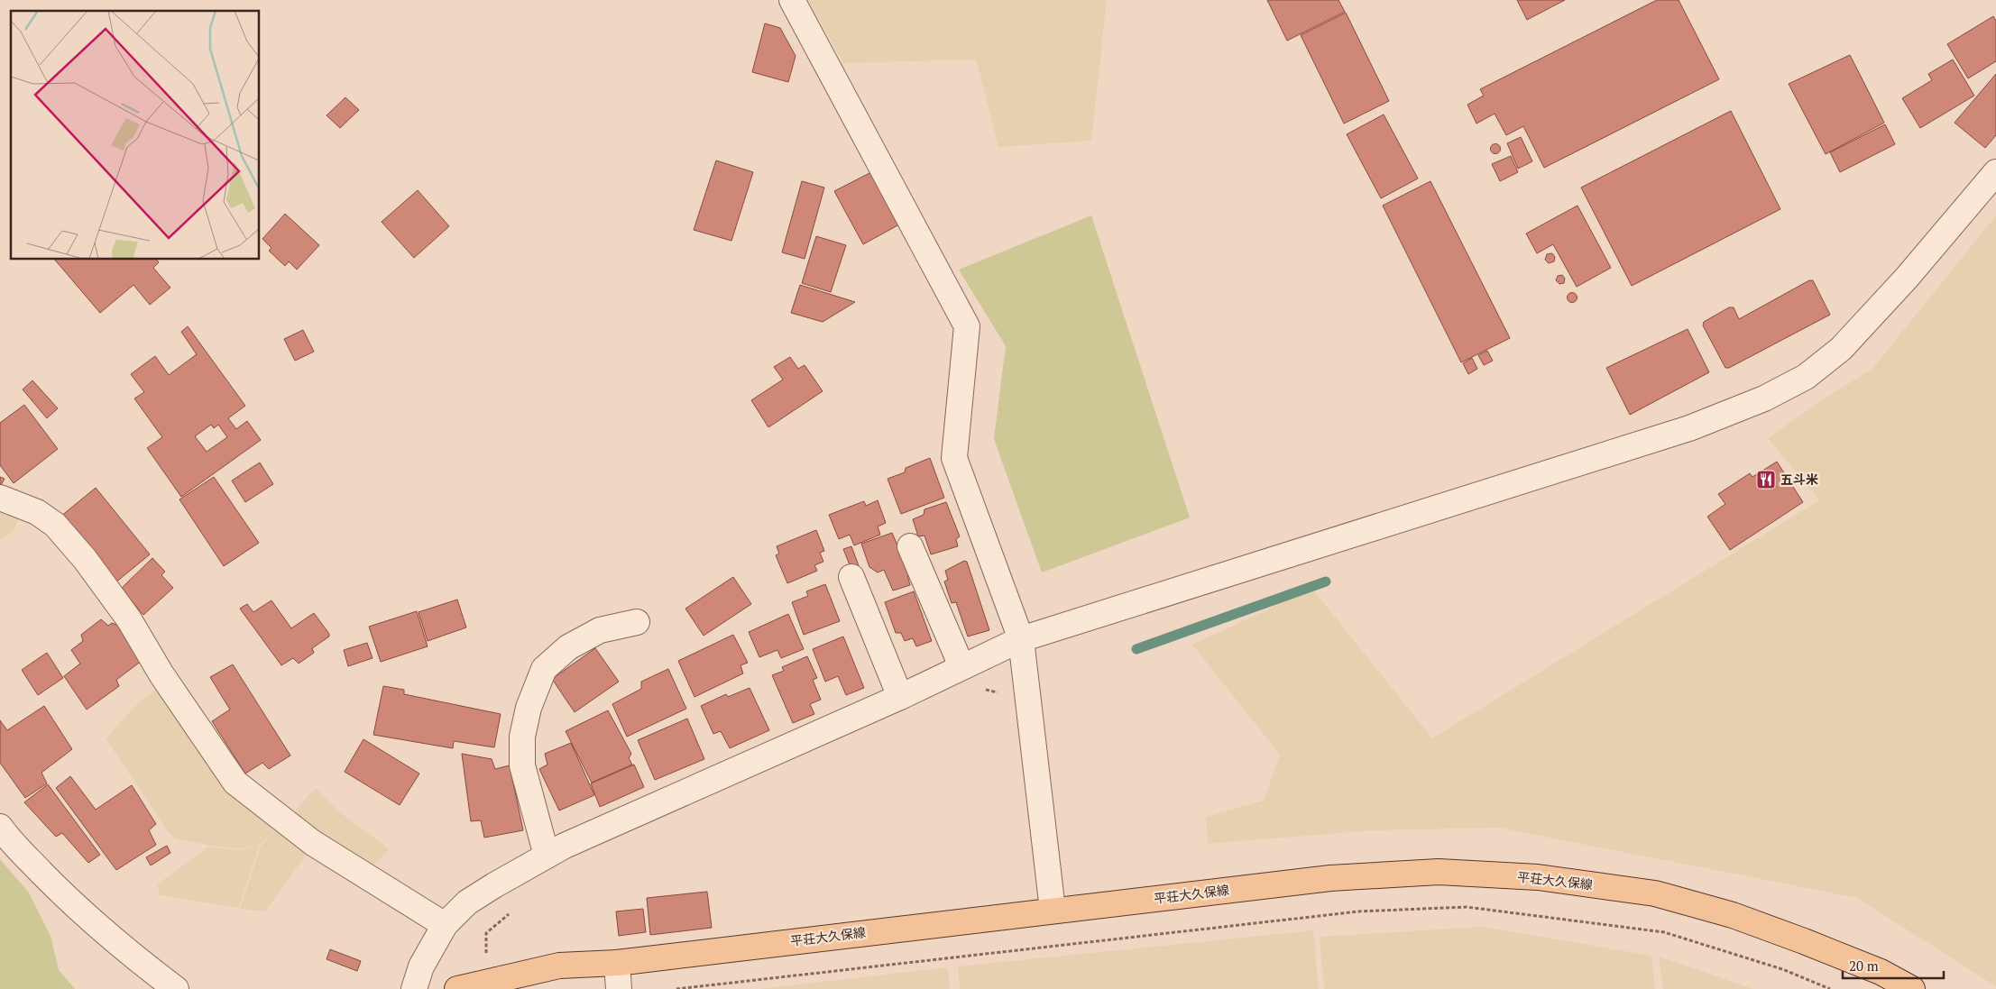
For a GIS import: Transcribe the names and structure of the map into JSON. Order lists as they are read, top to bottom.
{
  "streets": {
    "main road": ["平荘大久保線"]
  },
  "places": {
    "restaurant": ["五斗米"]
  },
  "scale_bar": "20 m"
}
